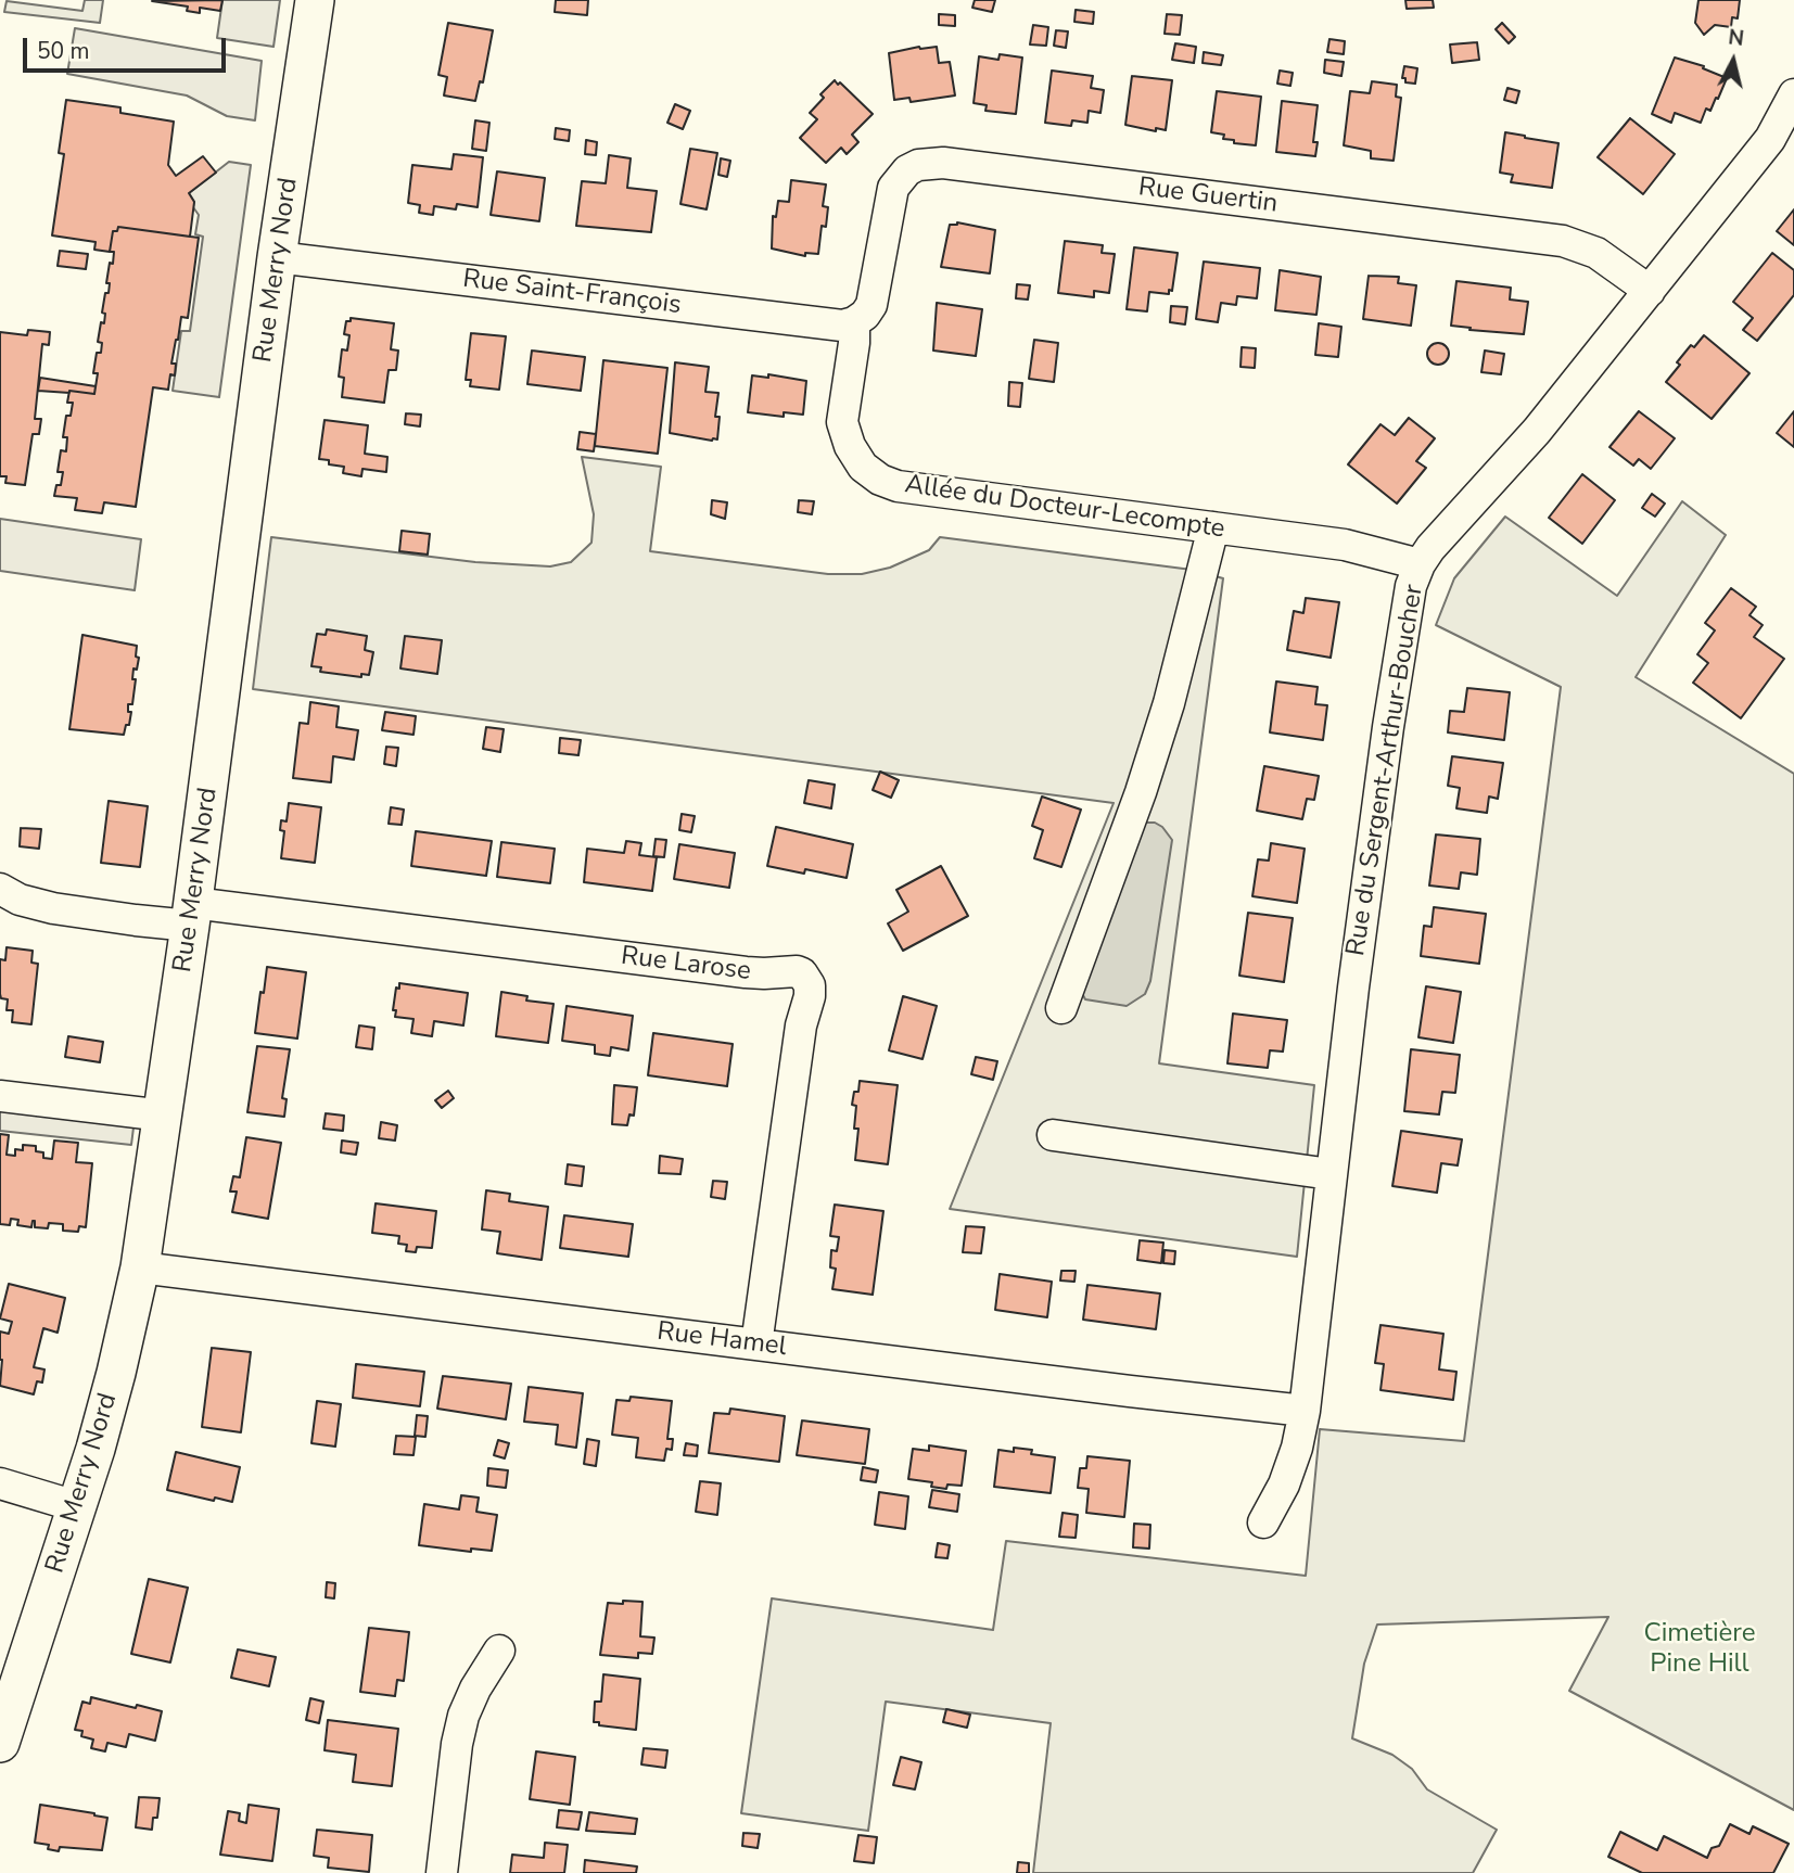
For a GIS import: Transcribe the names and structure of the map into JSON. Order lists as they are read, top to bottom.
{
  "streets": {
    "main road": ["Rue Merry Nord"],
    "street": [
      "Rue Guertin",
      "Rue Saint-François",
      "Allée du Docteur-Lecompte",
      "Rue du Sergent-Arthur-Boucher",
      "Rue Larose",
      "Rue Hamel"
    ]
  },
  "crossings": [
    ["Rue Guertin", "Rue Saint-François"],
    ["Rue Guertin", "Allée du Docteur-Lecompte"],
    ["Rue Guertin", "Rue du Sergent-Arthur-Boucher"],
    ["Rue Merry Nord", "Rue Saint-François"],
    ["Rue Merry Nord", "Rue Larose"],
    ["Rue Merry Nord", "Rue Hamel"],
    ["Rue Saint-François", "Allée du Docteur-Lecompte"],
    ["Allée du Docteur-Lecompte", "Rue du Sergent-Arthur-Boucher"],
    ["Rue du Sergent-Arthur-Boucher", "Rue Hamel"],
    ["Rue Larose", "Rue Hamel"]
  ],
  "parks": ["Cimetière Pine Hill"],
  "scale_bar": "50 m",
  "north": "top"
}
